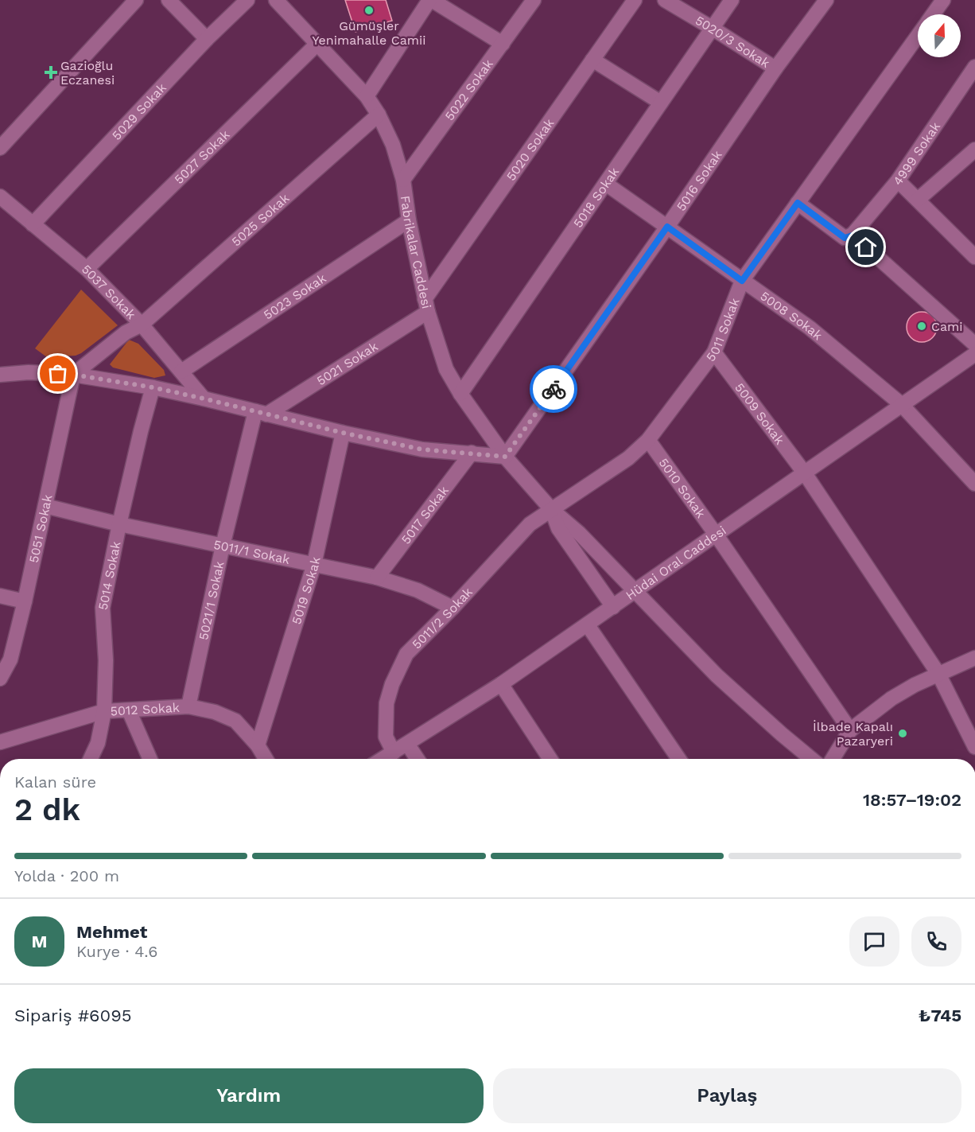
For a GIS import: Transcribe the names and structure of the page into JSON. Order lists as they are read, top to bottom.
{
  "streets": {
    "street": [
      "5020/3 Sokak",
      "5022 Sokak",
      "5029 Sokak",
      "5020 Sokak",
      "4999 Sokak",
      "5027 Sokak",
      "5016 Sokak",
      "5018 Sokak",
      "5025 Sokak",
      "Fabrikalar Caddesi",
      "5037 Sokak",
      "5023 Sokak",
      "5008 Sokak",
      "5011 Sokak",
      "5021 Sokak",
      "5009 Sokak",
      "5010 Sokak",
      "5017 Sokak",
      "5051 Sokak",
      "5011/1 Sokak",
      "Hüdai Oral Caddesi",
      "5014 Sokak",
      "5019 Sokak",
      "5021/1 Sokak",
      "5011/2 Sokak",
      "5012 Sokak"
    ]
  },
  "crossings": [
    ["5020/3 Sokak", "5016 Sokak"],
    ["5020/3 Sokak", "5018 Sokak"],
    ["5022 Sokak", "Fabrikalar Caddesi"],
    ["5029 Sokak", "5037 Sokak"],
    ["5020 Sokak", "Fabrikalar Caddesi"],
    ["5020 Sokak", "5021 Sokak"],
    ["5027 Sokak", "Fabrikalar Caddesi"],
    ["5027 Sokak", "5037 Sokak"],
    ["5016 Sokak", "Fabrikalar Caddesi"],
    ["5016 Sokak", "5008 Sokak"],
    ["5018 Sokak", "Fabrikalar Caddesi"],
    ["5018 Sokak", "5008 Sokak"],
    ["5025 Sokak", "Fabrikalar Caddesi"],
    ["5025 Sokak", "5037 Sokak"],
    ["5025 Sokak", "5051 Sokak"],
    ["Fabrikalar Caddesi", "5023 Sokak"],
    ["Fabrikalar Caddesi", "5011 Sokak"],
    ["Fabrikalar Caddesi", "5021 Sokak"],
    ["Fabrikalar Caddesi", "Hüdai Oral Caddesi"],
    ["Fabrikalar Caddesi", "5011/2 Sokak"],
    ["5037 Sokak", "5023 Sokak"],
    ["5008 Sokak", "5011 Sokak"],
    ["5008 Sokak", "Hüdai Oral Caddesi"],
    ["5011 Sokak", "5009 Sokak"],
    ["5011 Sokak", "5010 Sokak"],
    ["5011 Sokak", "5011/2 Sokak"],
    ["5021 Sokak", "5021/1 Sokak"],
    ["5009 Sokak", "Hüdai Oral Caddesi"],
    ["5010 Sokak", "Hüdai Oral Caddesi"],
    ["5017 Sokak", "5011/1 Sokak"],
    ["5051 Sokak", "5011/1 Sokak"],
    ["5011/1 Sokak", "5014 Sokak"],
    ["5011/1 Sokak", "5019 Sokak"],
    ["5011/1 Sokak", "5021/1 Sokak"],
    ["5011/1 Sokak", "5011/2 Sokak"],
    ["Hüdai Oral Caddesi", "5011/2 Sokak"],
    ["5014 Sokak", "5012 Sokak"],
    ["5019 Sokak", "5012 Sokak"],
    ["5021/1 Sokak", "5012 Sokak"]
  ],
  "places": {
    "other": ["Gümüşler Yenimahalle Camii", "Cami", "İlbade Kapalı Pazaryeri"],
    "health": ["Gazioğlu Eczanesi"]
  },
  "north": "top",
  "page": {
    "heading": ["2 dk", "Kalan süre", "18:57–19:02"],
    "panel": [
      "Mehmet",
      "Kurye · 4.6",
      "Sipariş #6095",
      "₺745"
    ],
    "bar": "Yolda · 200 m",
    "round": "M",
    "buttons": ["Yardım", "Paylaş"]
  }
}
